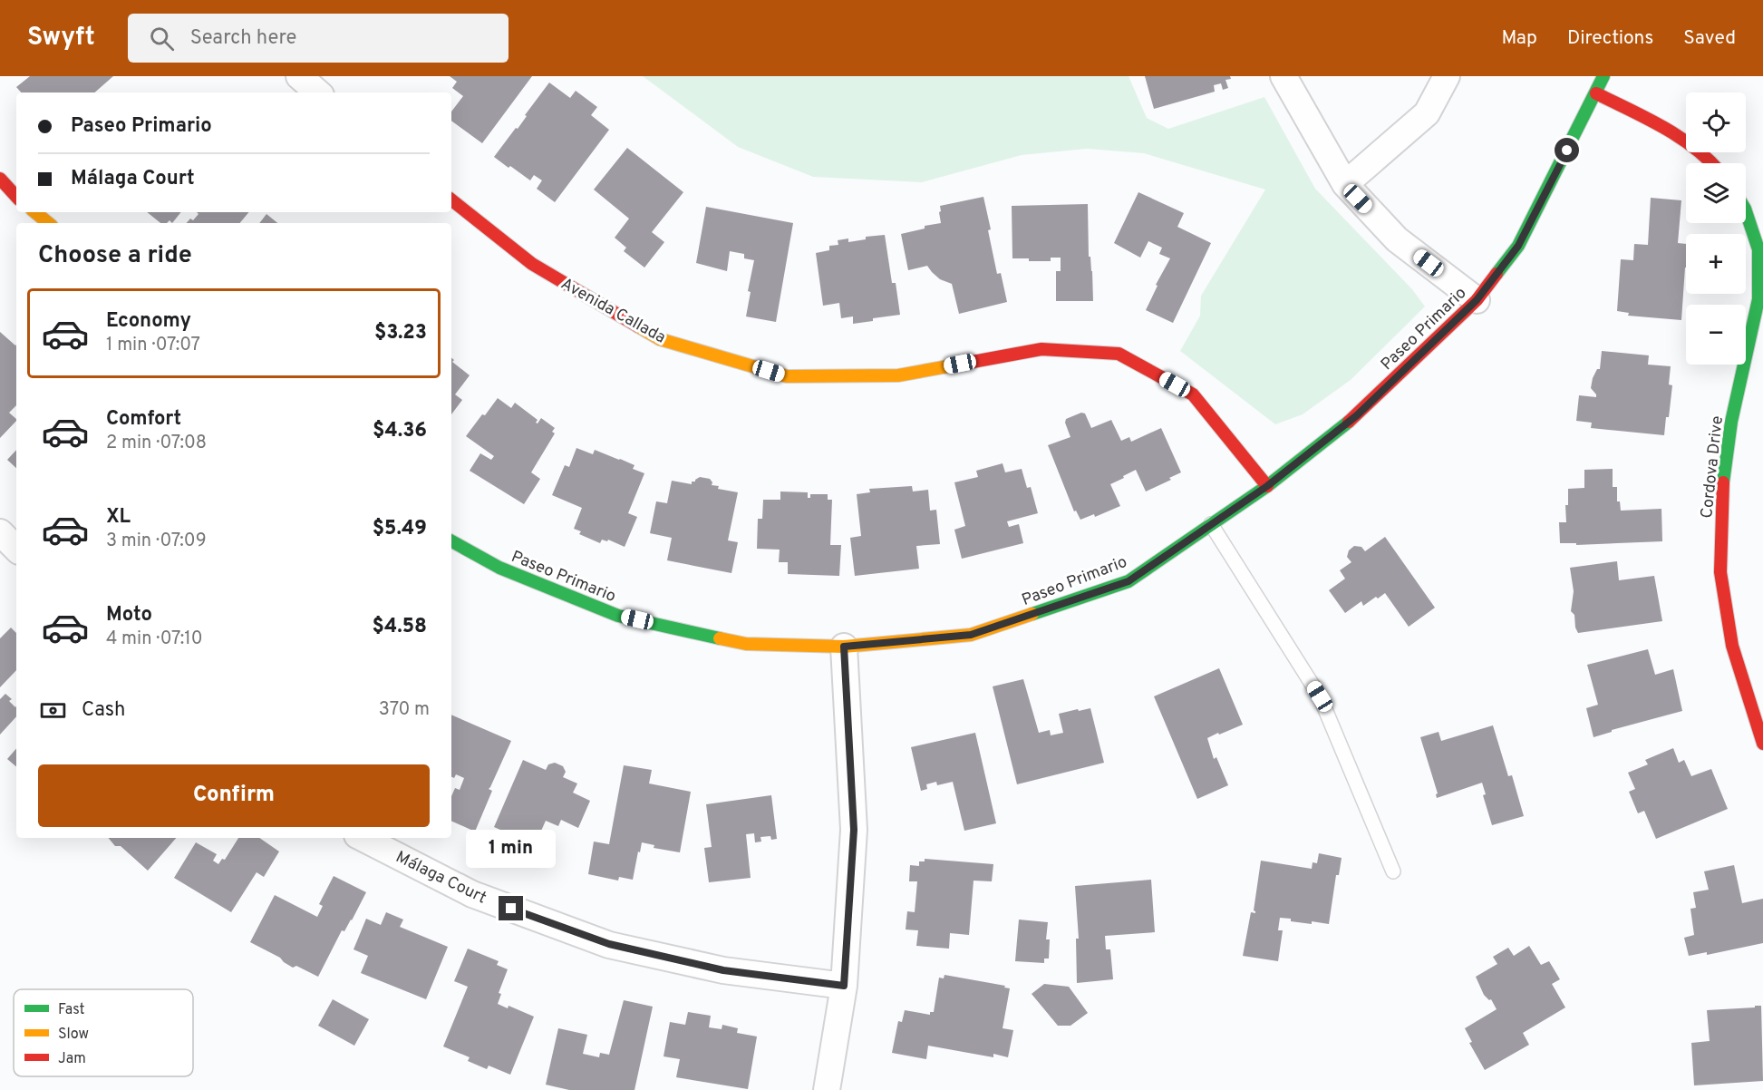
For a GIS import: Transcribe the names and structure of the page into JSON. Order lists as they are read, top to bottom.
{
  "streets": {
    "street": [
      "Avenida Callada",
      "Paseo Primario",
      "Cordova Drive",
      "Málaga Court"
    ]
  },
  "crossings": [
    ["Avenida Callada", "Paseo Primario"]
  ],
  "legend": ["Fast", "Slow", "Jam"],
  "page": {
    "header": "Swyft",
    "search": "Search here",
    "nav": ["Map", "Directions", "Saved"],
    "map_buttons": ["+", "−"],
    "banner": ["Paseo Primario", "Málaga Court"],
    "heading": "Choose a ride",
    "list": [
      {
        "name": "Economy",
        "note": "1 min · 07:07",
        "value": "$3.23"
      },
      {
        "name": "Comfort",
        "note": "2 min · 07:08",
        "value": "$4.36"
      },
      {
        "name": "XL",
        "note": "3 min · 07:09",
        "value": "$5.49"
      },
      {
        "name": "Moto",
        "note": "4 min · 07:10",
        "value": "$4.58"
      }
    ],
    "pay": ["Cash", "370 m"],
    "buttons": "Confirm",
    "bubble": "1 min"
  }
}
